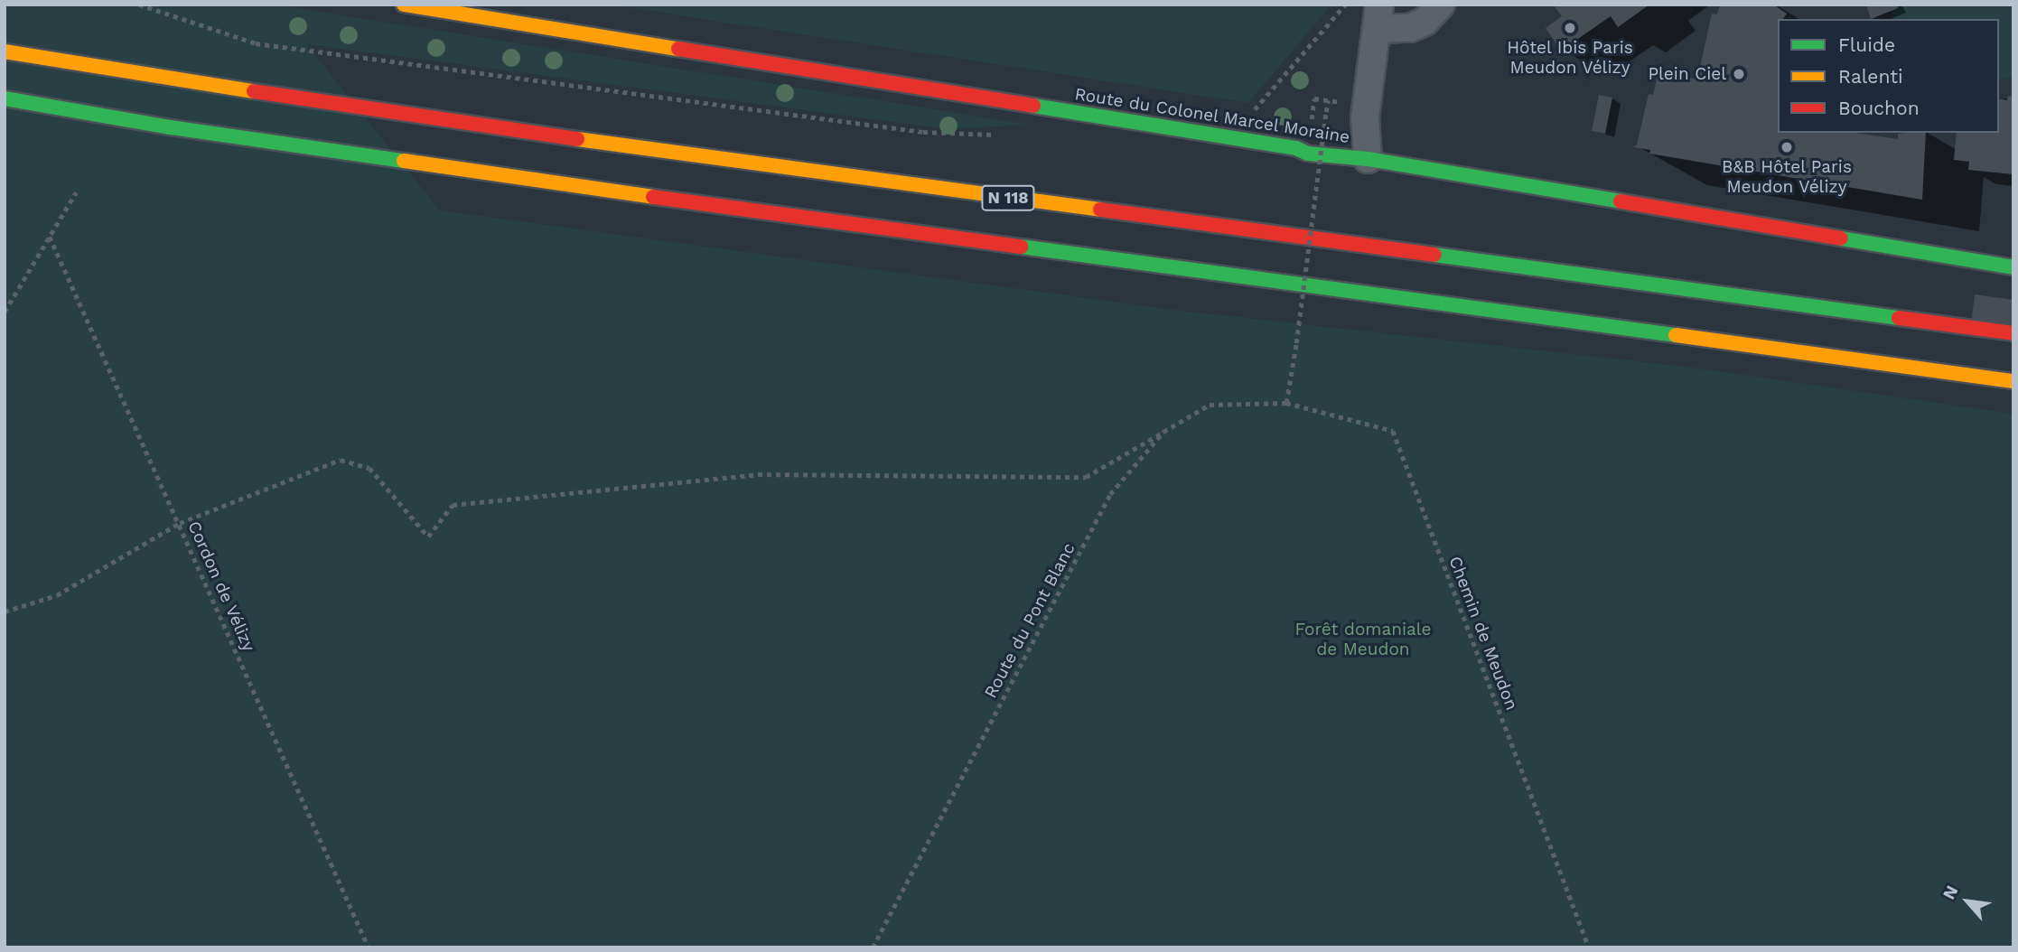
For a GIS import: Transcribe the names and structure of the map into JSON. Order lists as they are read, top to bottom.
{
  "streets": {
    "main road": ["Route du Colonel Marcel Moraine", "N 118"],
    "path": ["Cordon de Vélizy", "Route du Pont Blanc", "Chemin de Meudon"]
  },
  "crossings": [
    ["Route du Pont Blanc", "Chemin de Meudon"]
  ],
  "parks": ["Forêt domaniale de Meudon"],
  "places": ["Hôtel Ibis Paris Meudon Vélizy", "Plein Ciel", "B&B Hôtel Paris Meudon Vélizy"],
  "legend": ["Fluide", "Ralenti", "Bouchon"],
  "north": "top left"
}
